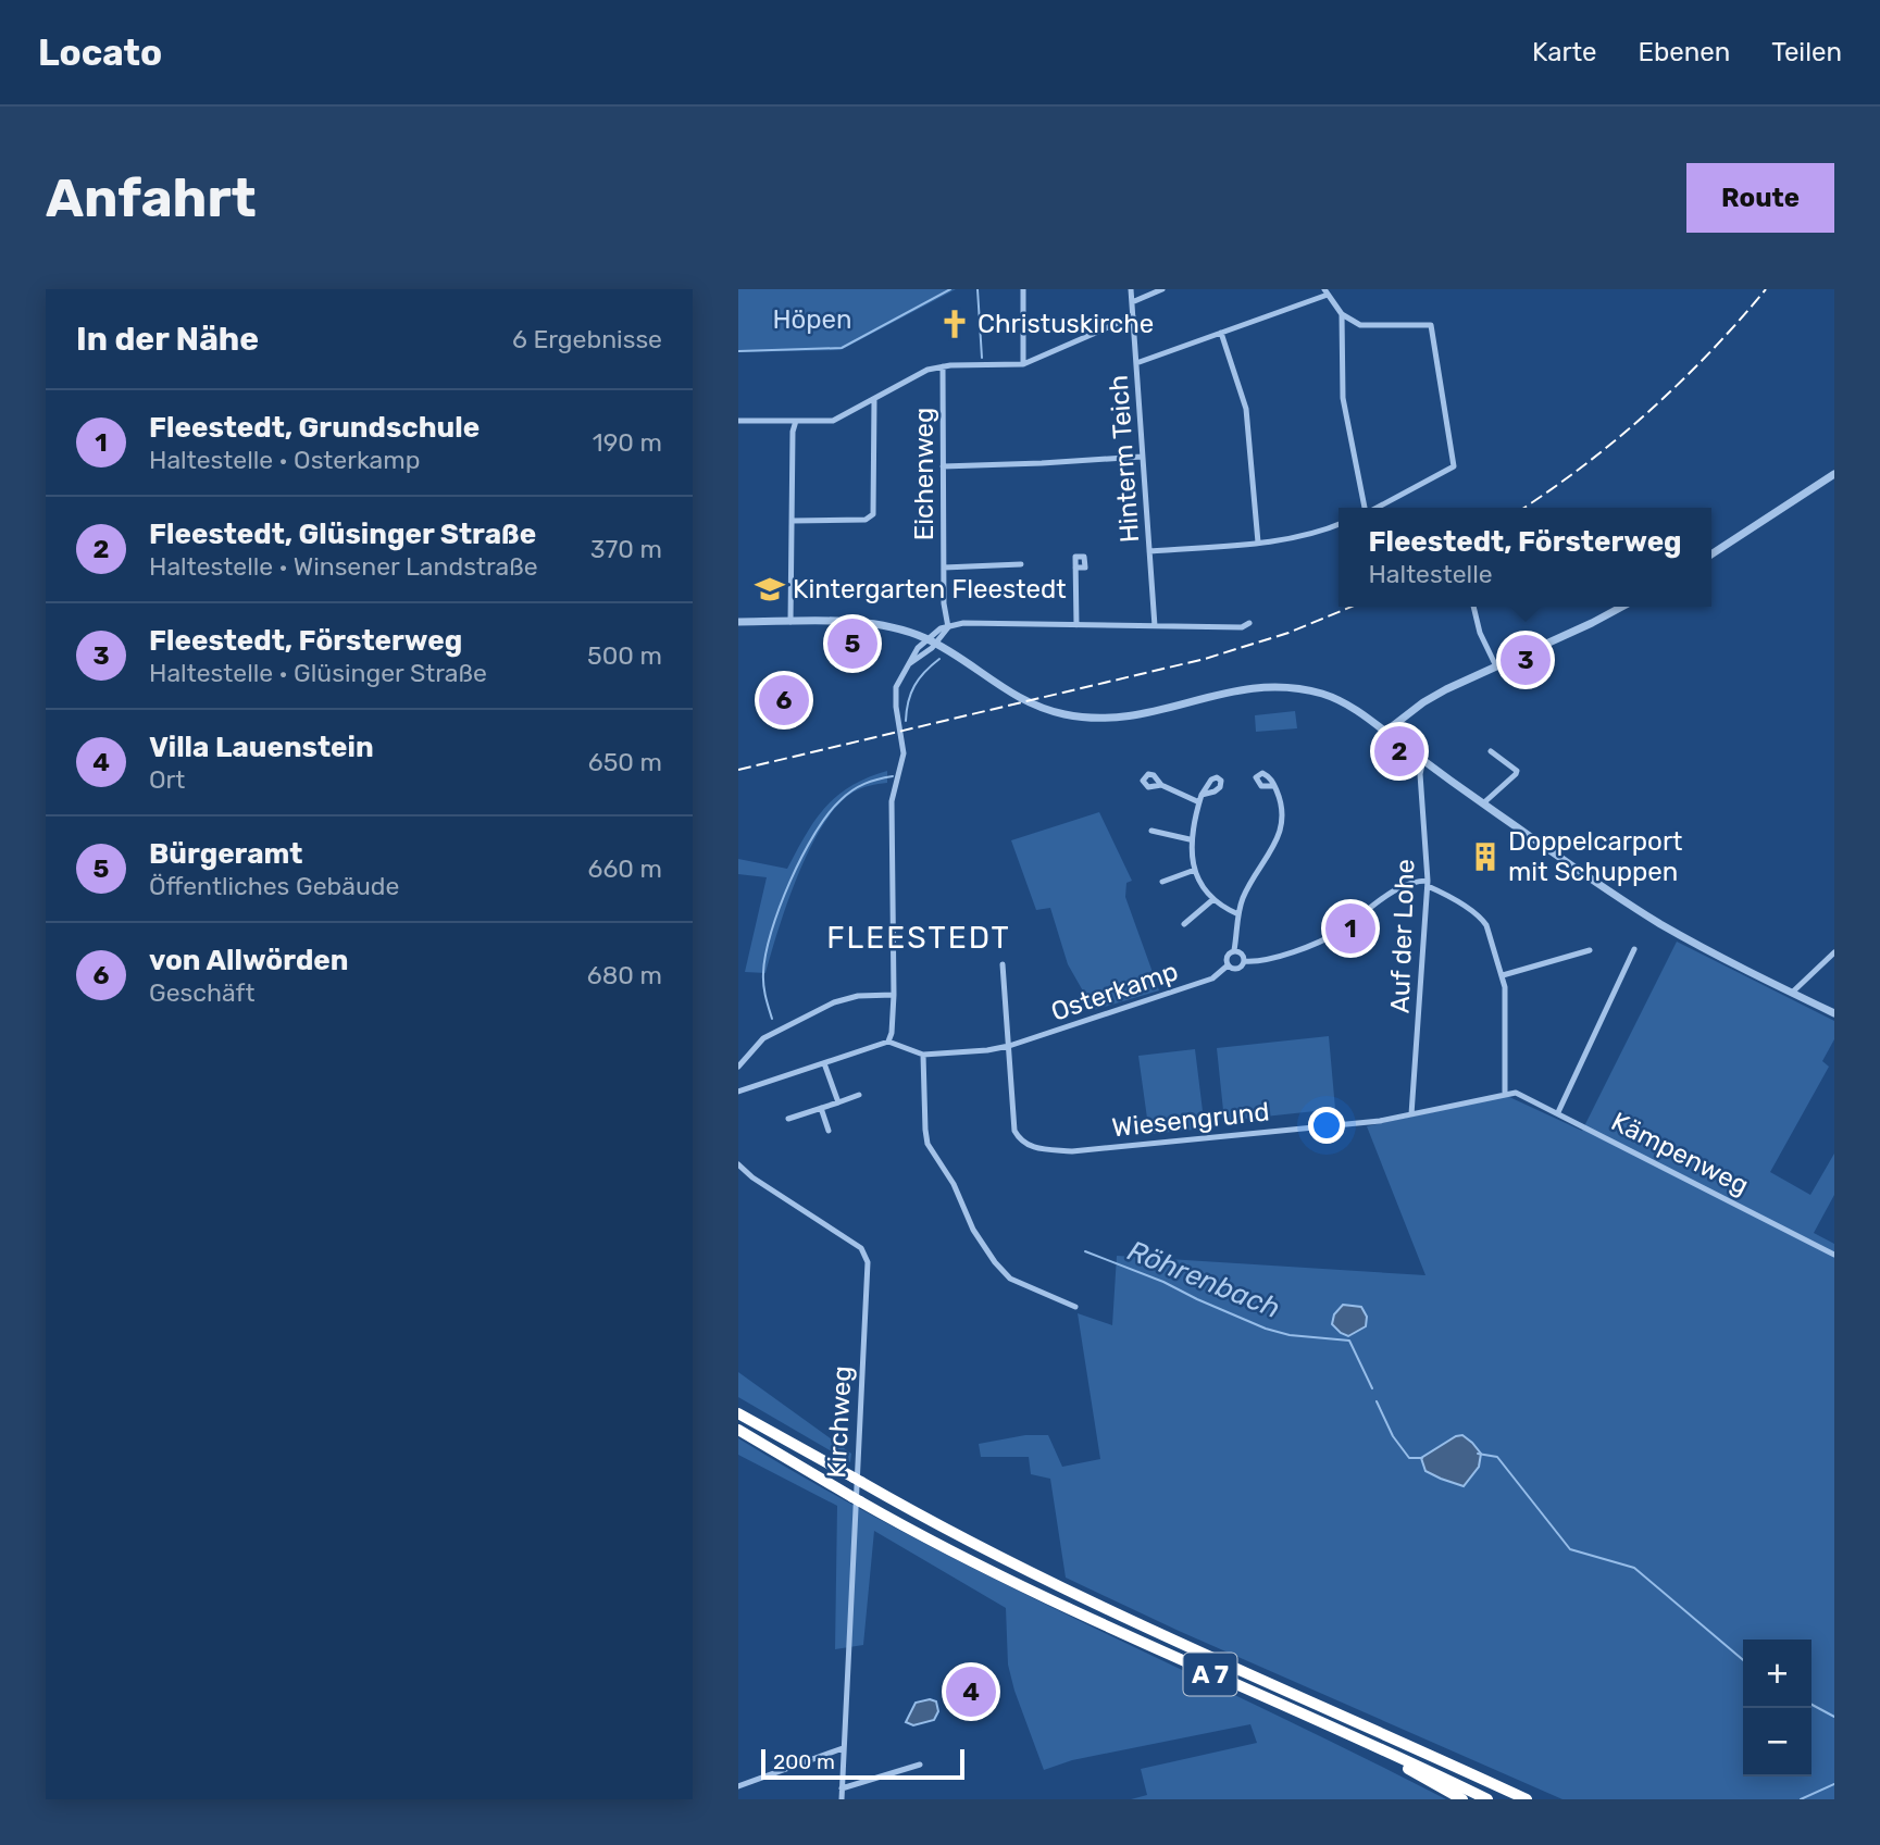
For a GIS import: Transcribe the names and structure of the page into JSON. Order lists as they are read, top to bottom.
{
  "streets": {
    "highway": ["A 7"],
    "street": [
      "Hinterm Teich",
      "Eichenweg",
      "Auf der Lohe",
      "Osterkamp",
      "Wiesengrund",
      "Kämpenweg",
      "Kirchweg"
    ]
  },
  "crossings": [
    ["Auf der Lohe", "Osterkamp"],
    ["Auf der Lohe", "Wiesengrund"],
    ["Osterkamp", "Wiesengrund"],
    ["Wiesengrund", "Kämpenweg"]
  ],
  "districts": ["FLEESTEDT"],
  "water": ["Röhrenbach"],
  "parks": ["Höpen"],
  "places": {
    "church": ["Christuskirche"],
    "school or university": ["Kintergarten Fleestedt"],
    "building": ["Doppelcarport mit Schuppen"]
  },
  "scale_bar": "200 m",
  "page": {
    "header": "Locato",
    "nav": ["Karte", "Ebenen", "Teilen"],
    "buttons": "Route",
    "title": "Anfahrt",
    "heading": ["In der Nähe", "6 Ergebnisse"],
    "list": [
      {
        "mark": "1",
        "name": "Fleestedt, Grundschule",
        "note": "Haltestelle · Osterkamp",
        "value": "190 m"
      },
      {
        "mark": "2",
        "name": "Fleestedt, Glüsinger Straße",
        "note": "Haltestelle · Winsener Landstraße",
        "value": "370 m"
      },
      {
        "mark": "3",
        "name": "Fleestedt, Försterweg",
        "note": "Haltestelle · Glüsinger Straße",
        "value": "500 m"
      },
      {
        "mark": "4",
        "name": "Villa Lauenstein",
        "note": "Ort",
        "value": "650 m"
      },
      {
        "mark": "5",
        "name": "Bürgeramt",
        "note": "Öffentliches Gebäude",
        "value": "660 m"
      },
      {
        "mark": "6",
        "name": "von Allwörden",
        "note": "Geschäft",
        "value": "680 m"
      }
    ],
    "popup": ["Fleestedt, Försterweg", "Haltestelle"],
    "pins": [
      "5",
      "3",
      "6",
      "2",
      "1",
      "4"
    ],
    "map_buttons": ["+", "−"],
    "scale": "200 m"
  }
}
